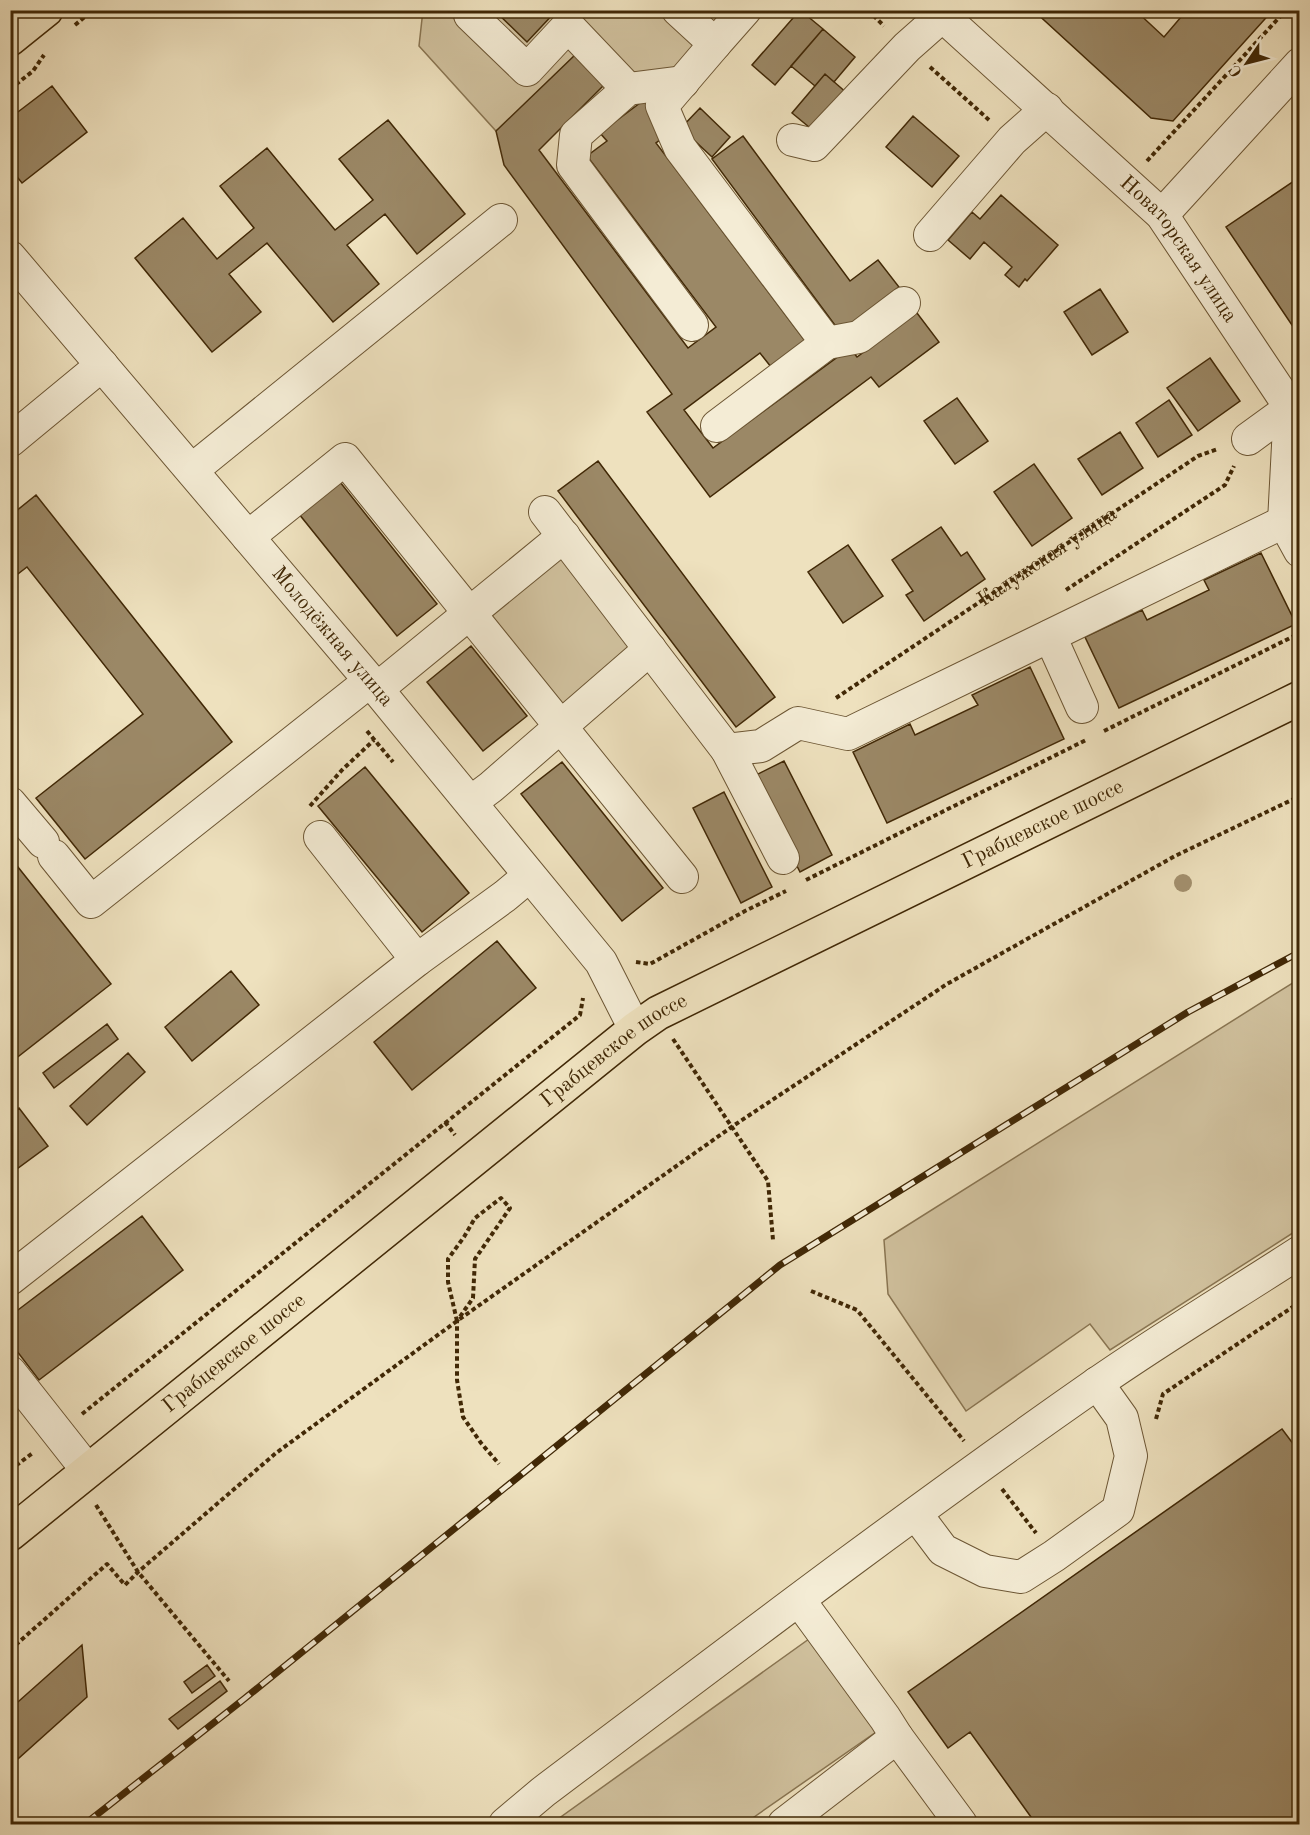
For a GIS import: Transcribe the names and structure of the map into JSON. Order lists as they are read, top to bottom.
{
  "streets": {
    "main road": ["Грабцевское шоссе"],
    "street": ["Новаторская улица", "Молодёжная улица"],
    "path": ["Калужская улица"]
  },
  "crossings": [
    ["Молодёжная улица", "Грабцевское шоссе"]
  ],
  "north": "bottom left"
}
